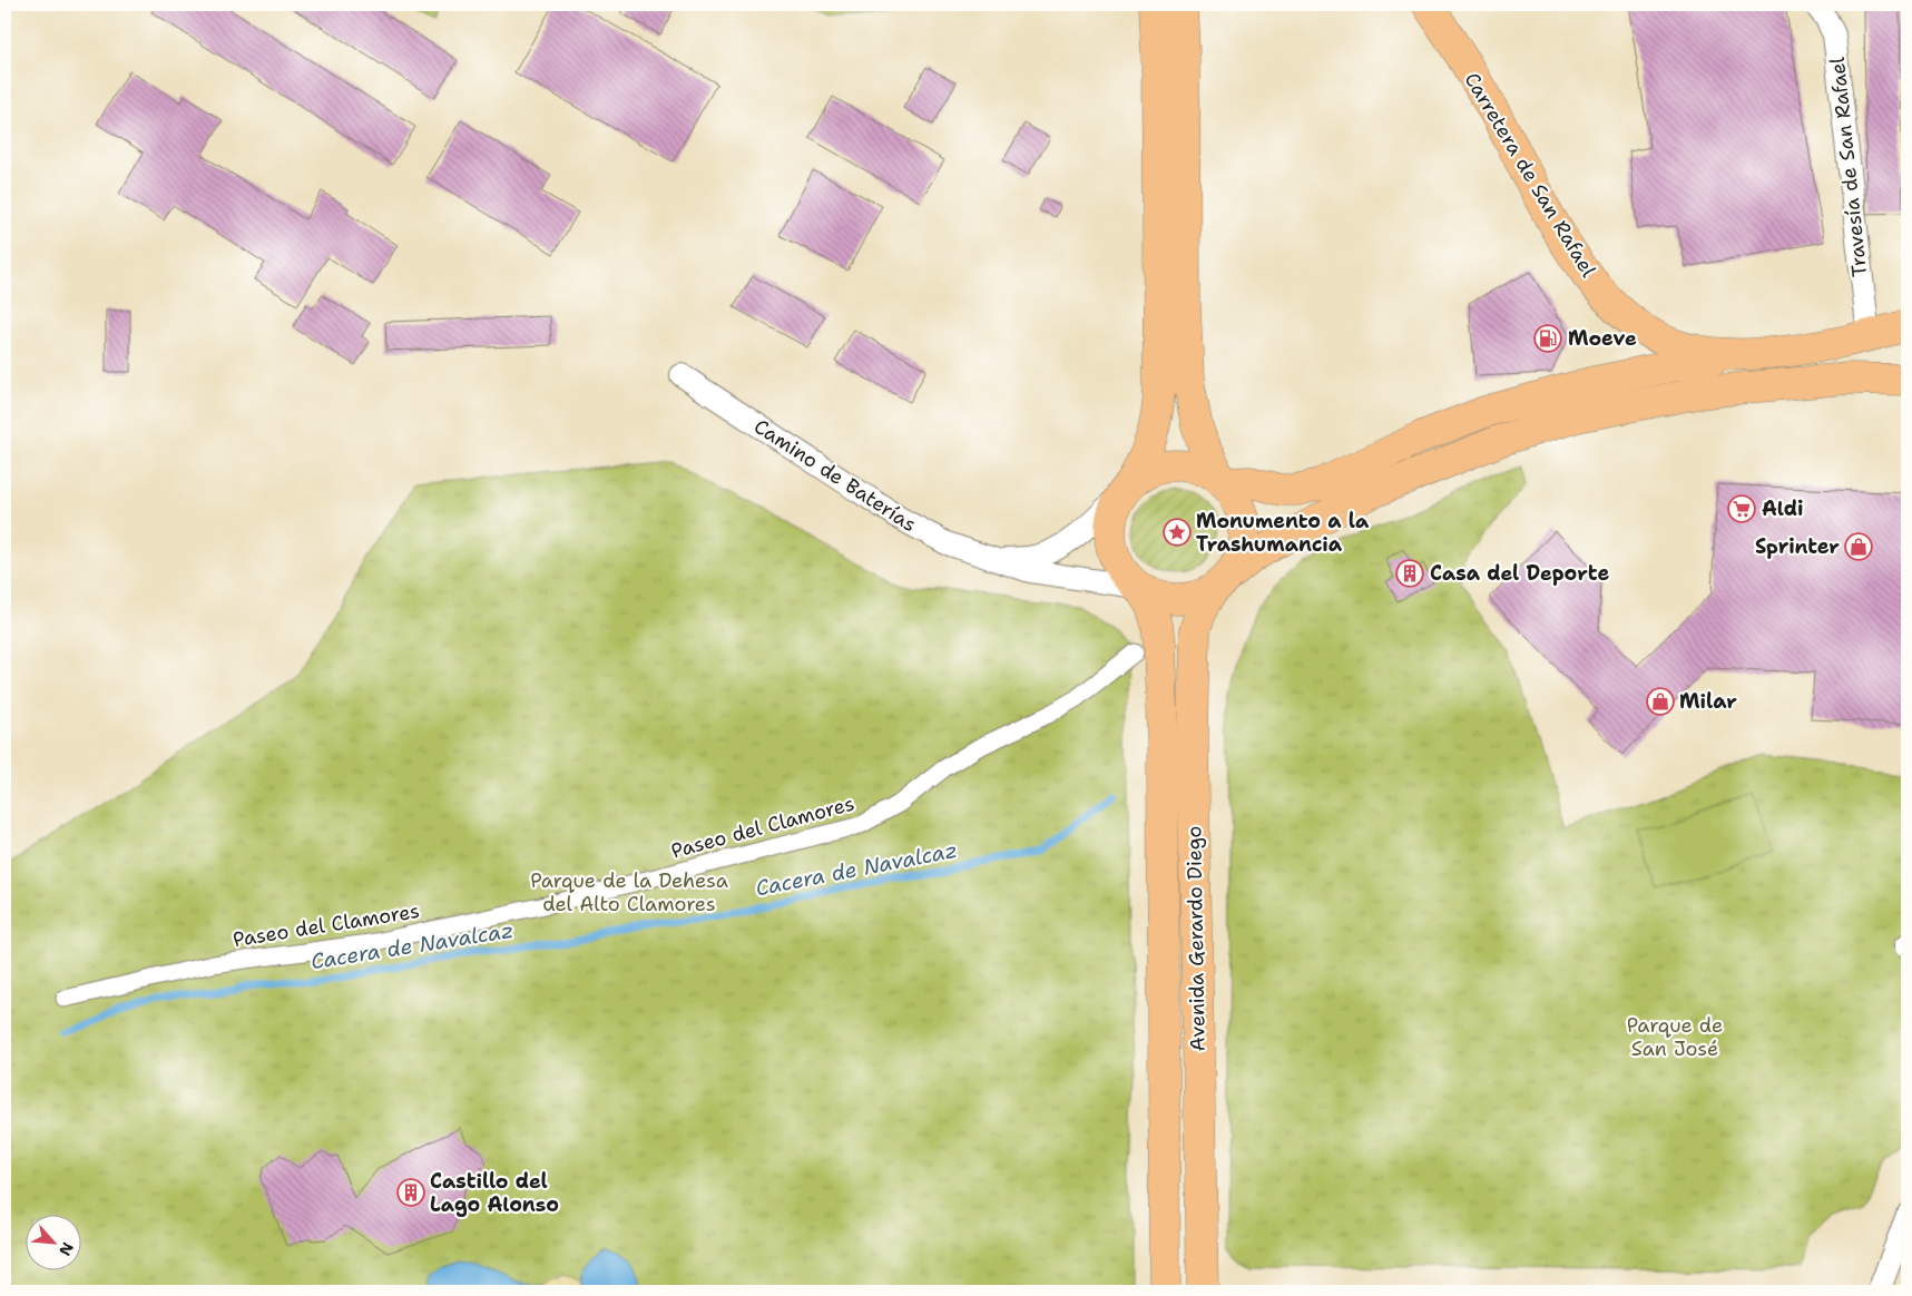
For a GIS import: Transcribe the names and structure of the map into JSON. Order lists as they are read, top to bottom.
{
  "streets": {
    "main road": ["Carretera de San Rafael", "Avenida Gerardo Diego"],
    "street": ["Travesía de San Rafael", "Camino de Baterías", "Paseo del Clamores"]
  },
  "crossings": [
    ["Travesía de San Rafael", "Carretera de San Rafael"],
    ["Camino de Baterías", "Avenida Gerardo Diego"]
  ],
  "water": ["Cacera de Navalcaz"],
  "parks": ["Parque de la Dehesa del Alto Clamores", "Parque de San José"],
  "places": {
    "fuel station": ["Moeve"],
    "supermarket": ["Aldi"],
    "place": ["Monumento a la Trashumancia"],
    "shop": ["Sprinter", "Milar"],
    "building": ["Casa del Deporte", "Castillo del Lago Alonso"]
  },
  "north": "bottom right"
}
